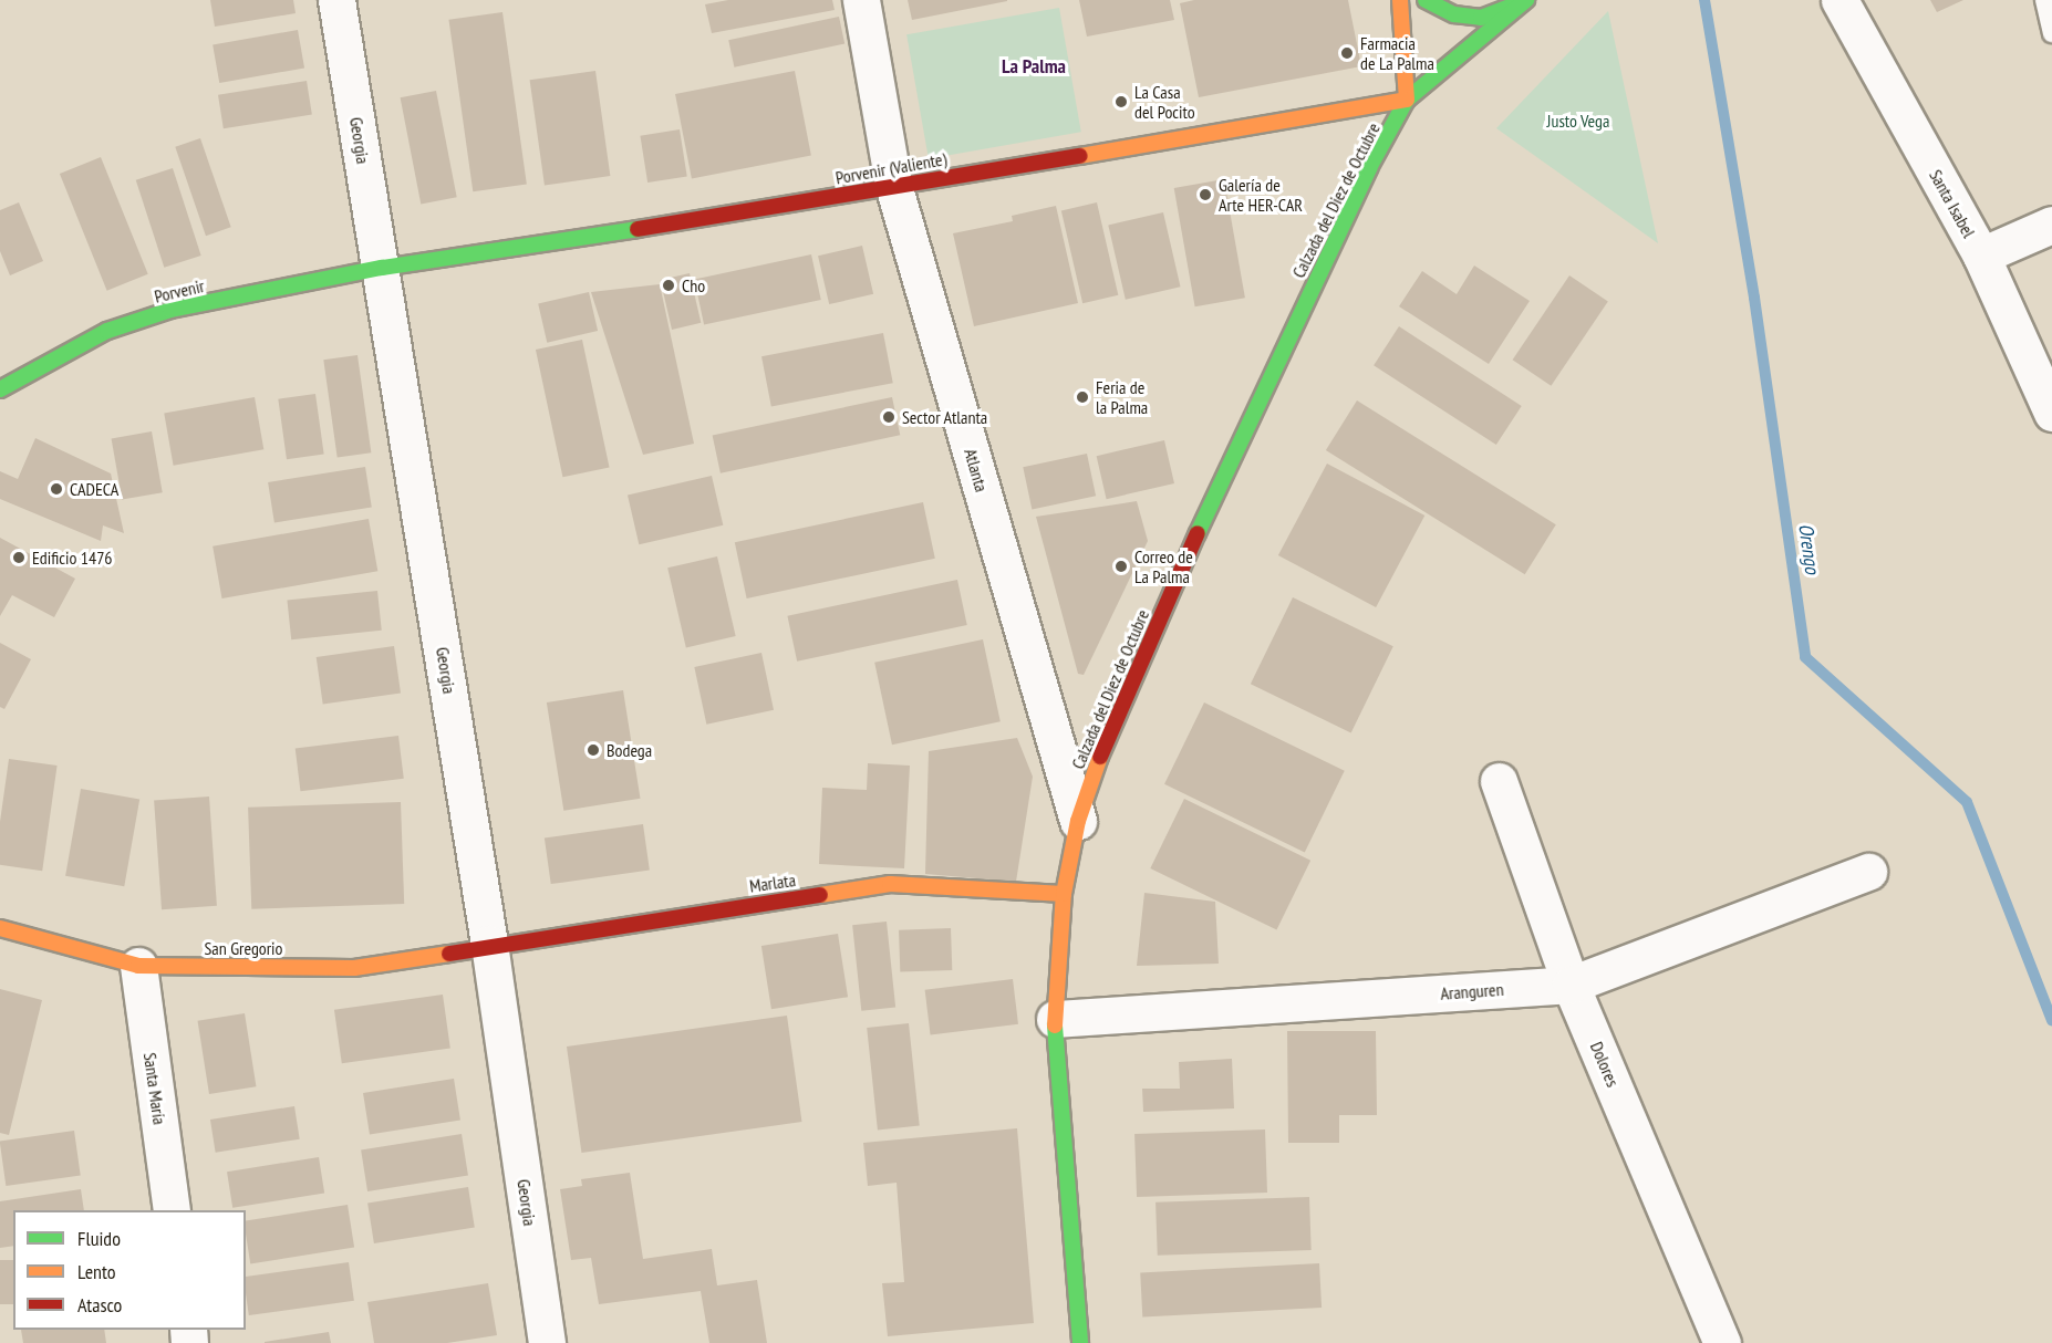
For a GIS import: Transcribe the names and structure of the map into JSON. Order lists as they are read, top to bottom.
{
  "streets": {
    "main road": [
      "Porvenir (Valiente)",
      "Calzada del Diez de Octubre",
      "Porvenir",
      "Marlata",
      "San Gregorio"
    ],
    "street": [
      "Georgia",
      "Santa Isabel",
      "Atlanta",
      "Aranguren",
      "Dolores",
      "Santa María"
    ]
  },
  "crossings": [
    ["Georgia", "Porvenir (Valiente)"],
    ["Georgia", "Porvenir"],
    ["Georgia", "Marlata"],
    ["Georgia", "San Gregorio"],
    ["Porvenir (Valiente)", "Calzada del Diez de Octubre"],
    ["Porvenir (Valiente)", "Porvenir"],
    ["Porvenir (Valiente)", "Atlanta"],
    ["Calzada del Diez de Octubre", "Atlanta"],
    ["Calzada del Diez de Octubre", "Marlata"],
    ["Calzada del Diez de Octubre", "Aranguren"],
    ["Marlata", "San Gregorio"],
    ["San Gregorio", "Santa María"],
    ["Aranguren", "Dolores"]
  ],
  "districts": ["La Palma"],
  "water": ["Orengo"],
  "parks": ["Justo Vega"],
  "places": [
    "Farmacia de La Palma",
    "La Casa del Pocito",
    "Galería de Arte HER-CAR",
    "Cho",
    "Feria de la Palma",
    "Sector Atlanta",
    "CADECA",
    "Edificio 1476",
    "Correo de La Palma",
    "Bodega"
  ],
  "legend": ["Fluido", "Lento", "Atasco"]
}
